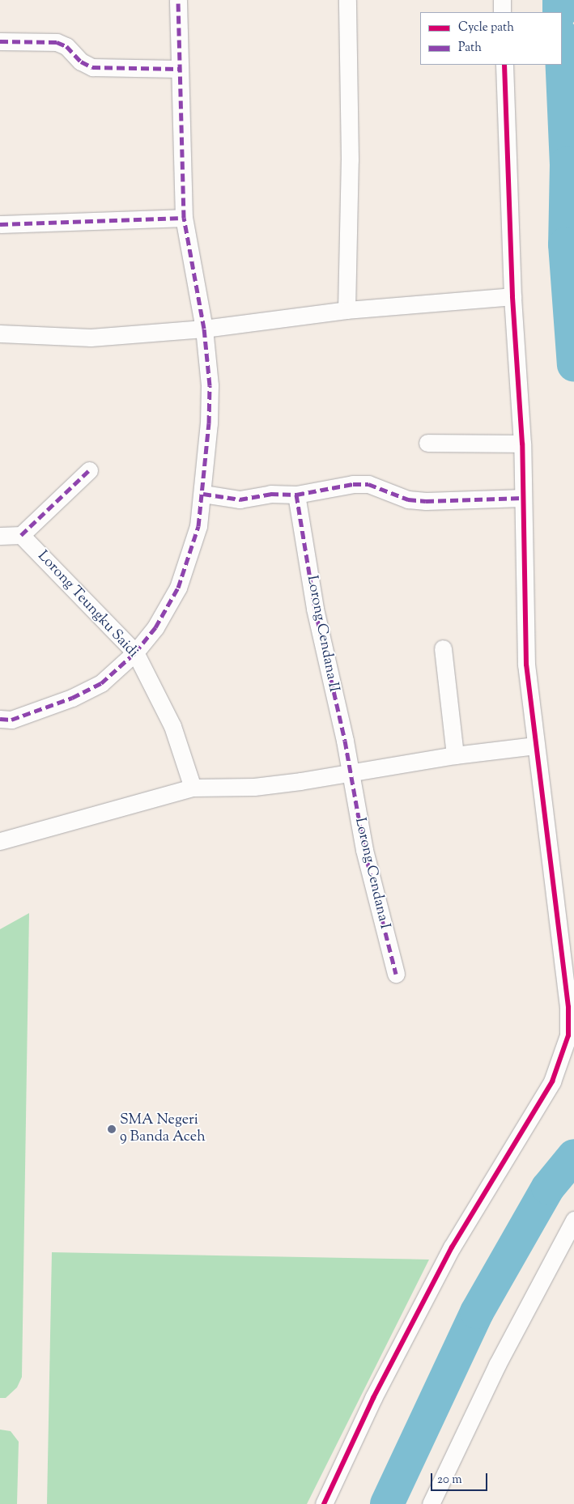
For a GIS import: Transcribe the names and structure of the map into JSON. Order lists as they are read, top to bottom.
{
  "streets": {
    "street": ["Lorong Teungku Saidi", "Lorong Cendana II", "Lorong Cendana I"]
  },
  "crossings": [
    ["Lorong Cendana II", "Lorong Cendana I"]
  ],
  "places": ["SMA Negeri 9 Banda Aceh"],
  "legend": ["Cycle path", "Path"],
  "scale_bar": "20 m"
}
